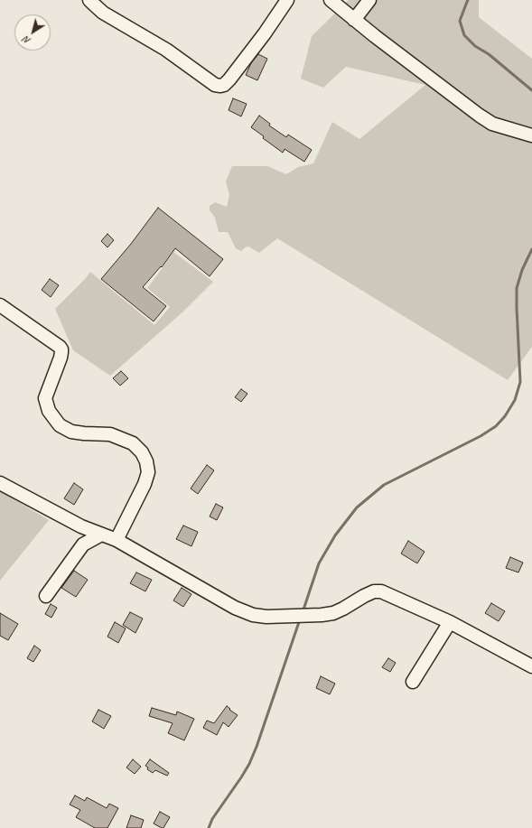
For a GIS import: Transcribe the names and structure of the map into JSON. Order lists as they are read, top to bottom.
{
  "north": "bottom left"
}
